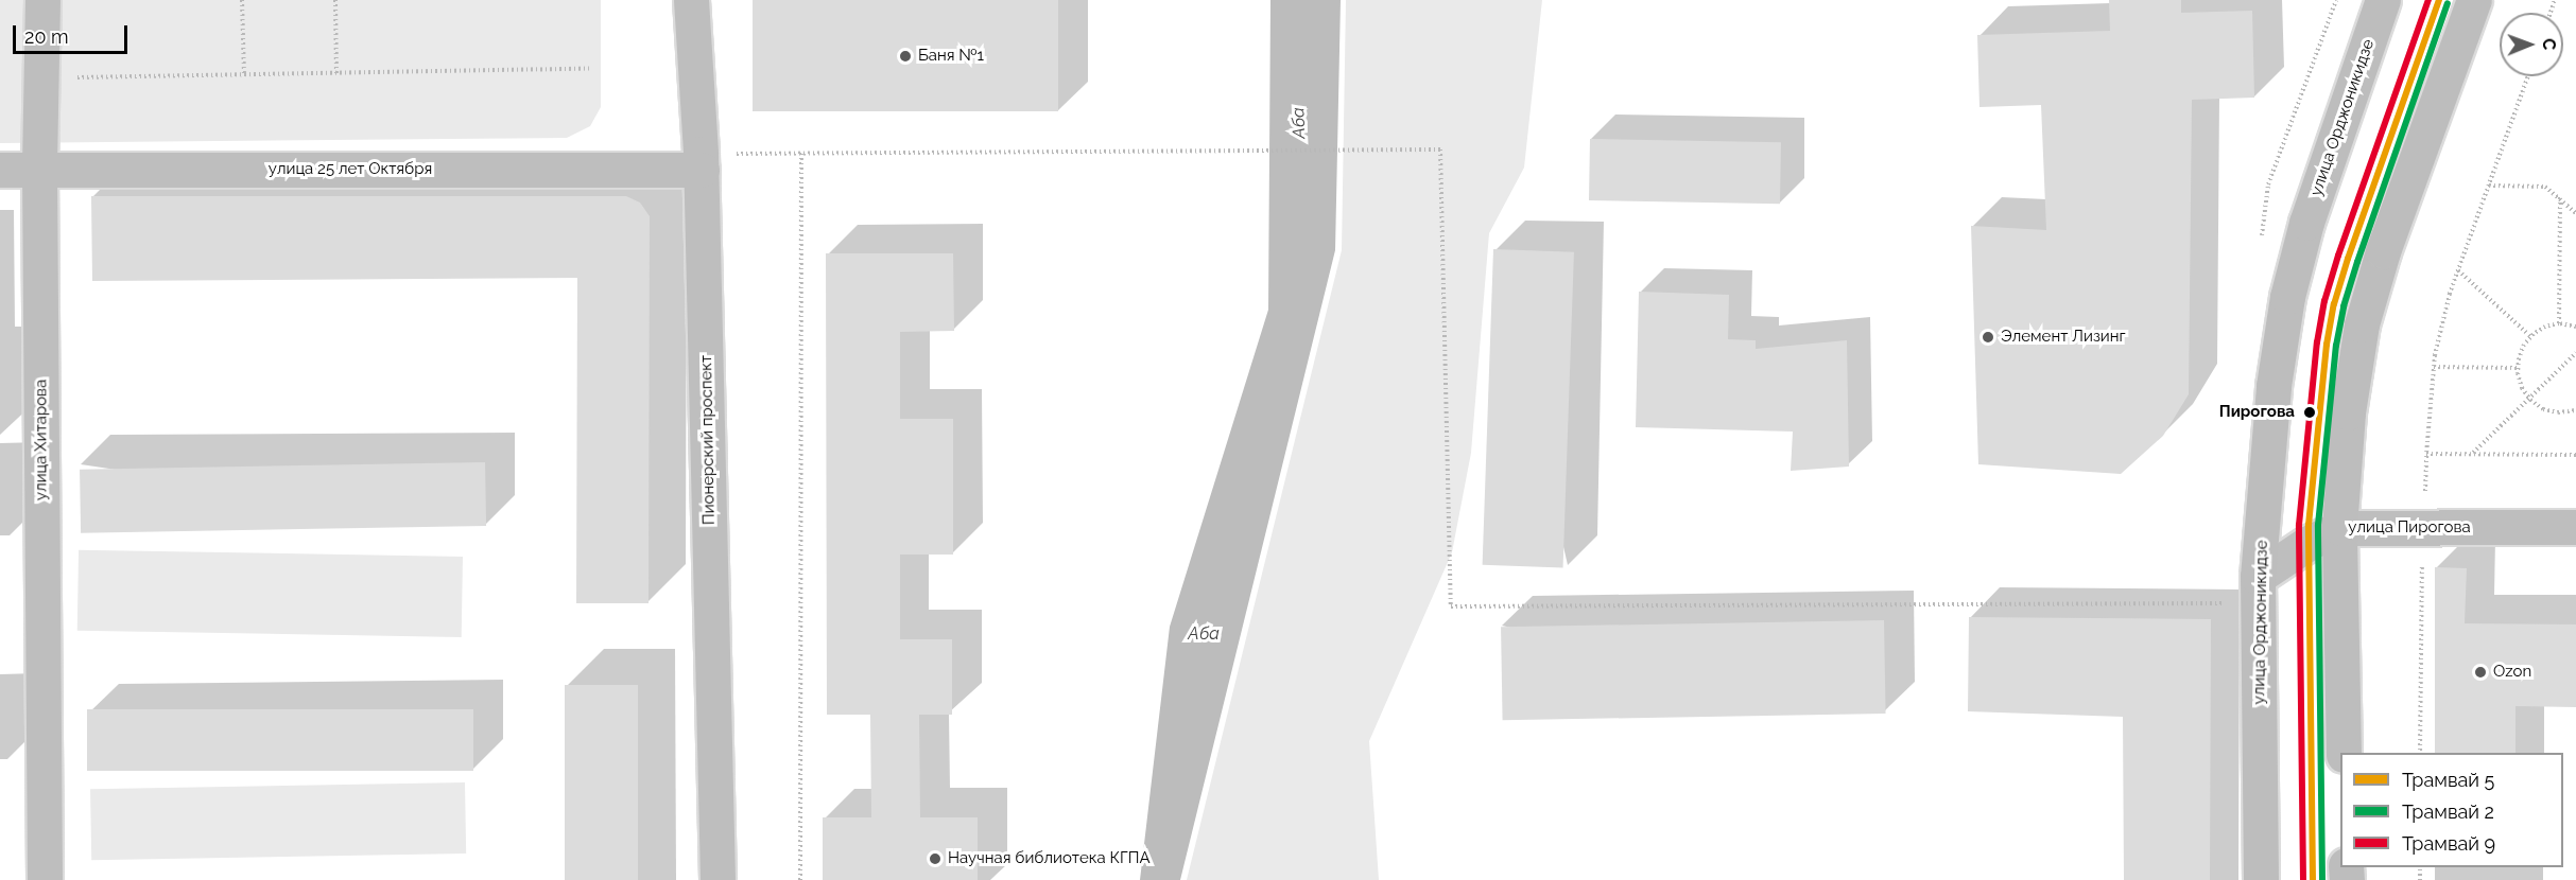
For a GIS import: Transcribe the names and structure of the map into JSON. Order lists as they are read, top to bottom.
{
  "streets": {
    "main road": ["улица Орджоникидзе"],
    "street": [
      "улица 25 лет Октября",
      "улица Хитарова",
      "Пионерский проспект",
      "улица Пирогова"
    ]
  },
  "crossings": [
    ["улица Орджоникидзе", "улица Пирогова"],
    ["улица 25 лет Октября", "улица Хитарова"],
    ["улица 25 лет Октября", "Пионерский проспект"]
  ],
  "water": ["Аба"],
  "places": [
    "Баня №1",
    "Элемент Лизинг",
    "Пирогова",
    "Ozon",
    "Научная библиотека КГПА"
  ],
  "lines": ["tram line 5", "tram line 9", "tram line 2"],
  "legend": ["Трамвай 5", "Трамвай 2", "Трамвай 9"],
  "scale_bar": "20 m",
  "north": "right"
}
